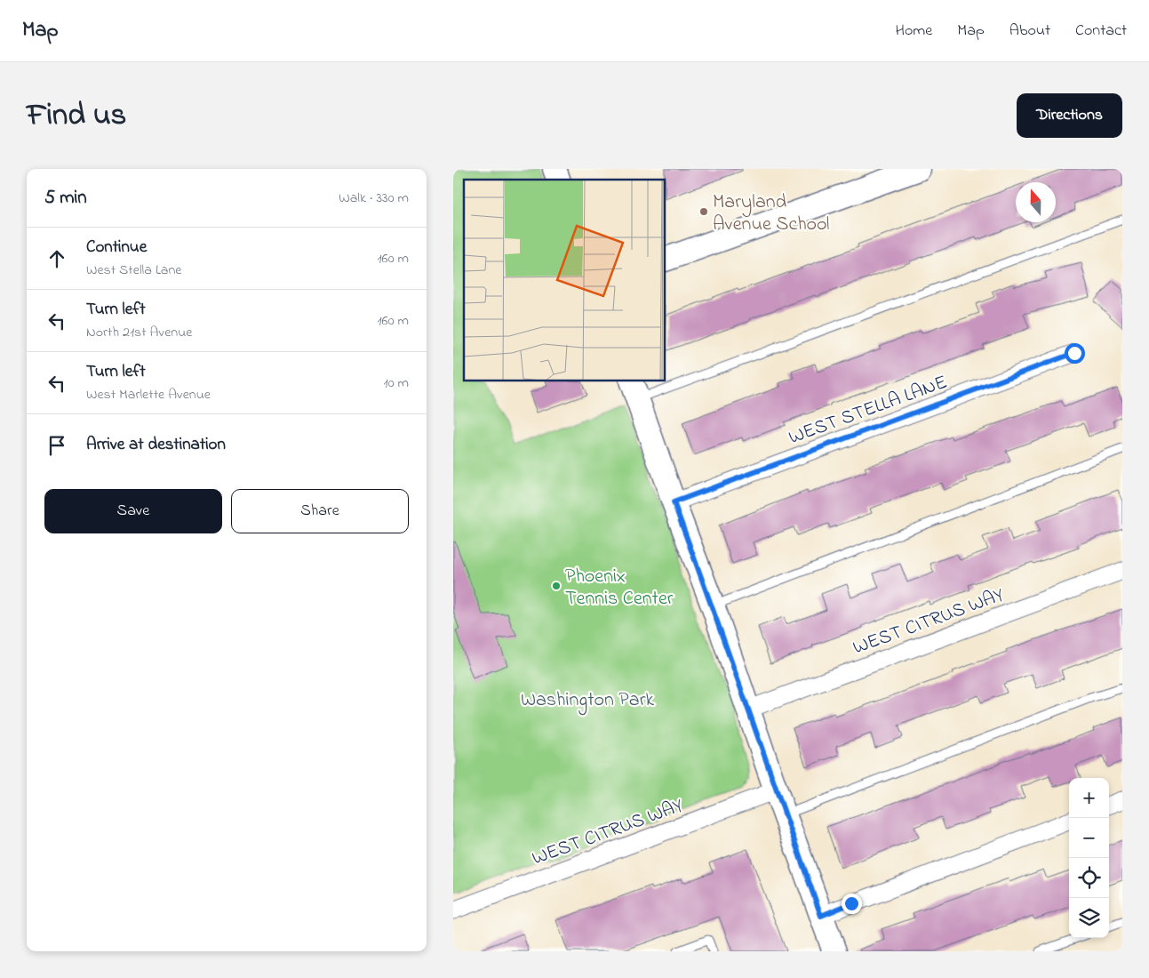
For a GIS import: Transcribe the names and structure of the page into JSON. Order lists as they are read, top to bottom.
{
  "streets": {
    "street": ["WEST STELLA LANE", "WEST CITRUS WAY"]
  },
  "parks": ["Washington Park"],
  "places": ["Maryland Avenue School", "Phoenix Tennis Center"],
  "north": "top",
  "page": {
    "header": "Map",
    "nav": [
      "Home",
      "Map",
      "About",
      "Contact"
    ],
    "title": "Find us",
    "buttons": [
      "Directions",
      ["Save", "Share"]
    ],
    "heading": ["5 min", "Walk · 330 m"],
    "list": [
      ["Continue", "West Stella Lane", "160 m"],
      ["Turn left", "North 21st Avenue", "160 m"],
      ["Turn left", "West Marlette Avenue", "10 m"],
      "Arrive at destination"
    ],
    "map_buttons": ["+", "−"]
  }
}
